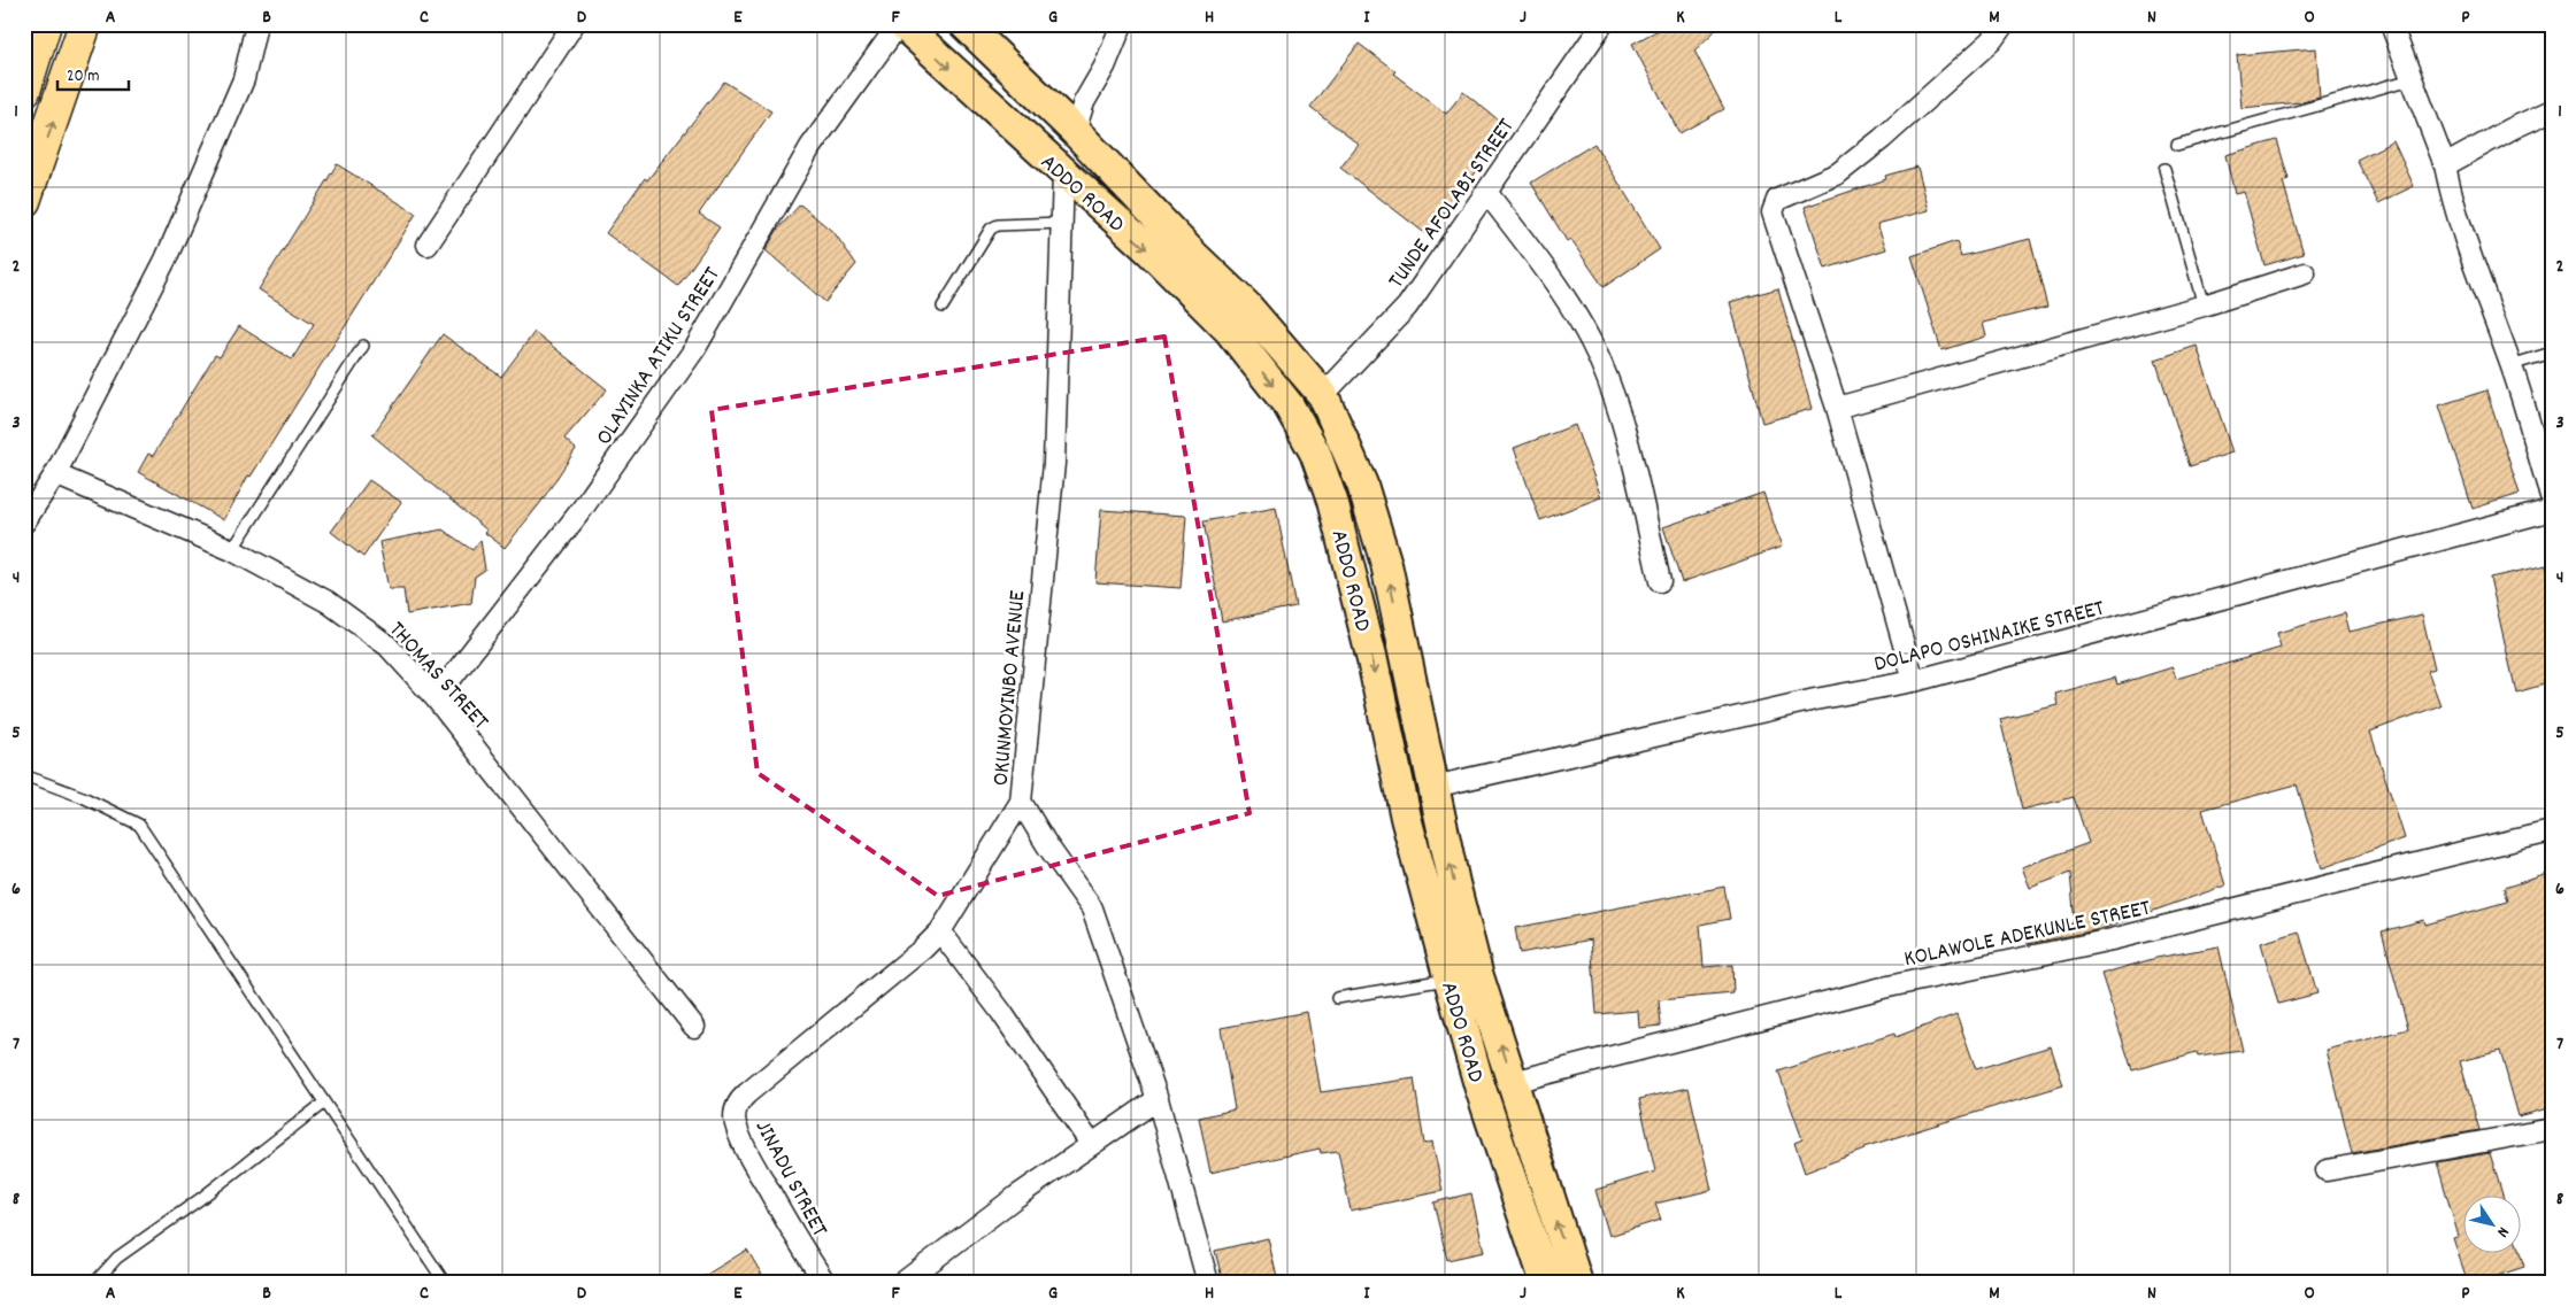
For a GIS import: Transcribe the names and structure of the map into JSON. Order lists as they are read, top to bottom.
{
  "streets": {
    "main road": ["ADDO ROAD"],
    "street": [
      "TUNDE AFOLABI STREET",
      "OLAYINKA ATIKU STREET",
      "DOLAPO OSHINAIKE STREET",
      "THOMAS STREET",
      "OKUNMOYINBO AVENUE",
      "KOLAWOLE ADEKUNLE STREET",
      "JINADU STREET"
    ]
  },
  "crossings": [
    ["ADDO ROAD", "TUNDE AFOLABI STREET"],
    ["ADDO ROAD", "DOLAPO OSHINAIKE STREET"],
    ["ADDO ROAD", "OKUNMOYINBO AVENUE"],
    ["ADDO ROAD", "KOLAWOLE ADEKUNLE STREET"],
    ["OLAYINKA ATIKU STREET", "THOMAS STREET"],
    ["OKUNMOYINBO AVENUE", "JINADU STREET"]
  ],
  "scale_bar": "20 m",
  "north": "bottom right",
  "grid": {
    "columns": [
      "A",
      "B",
      "C",
      "D",
      "E",
      "F",
      "G",
      "H",
      "I",
      "J",
      "K",
      "L",
      "M",
      "N",
      "O",
      "P"
    ],
    "rows": [
      "1",
      "2",
      "3",
      "4",
      "5",
      "6",
      "7",
      "8"
    ]
  }
}
